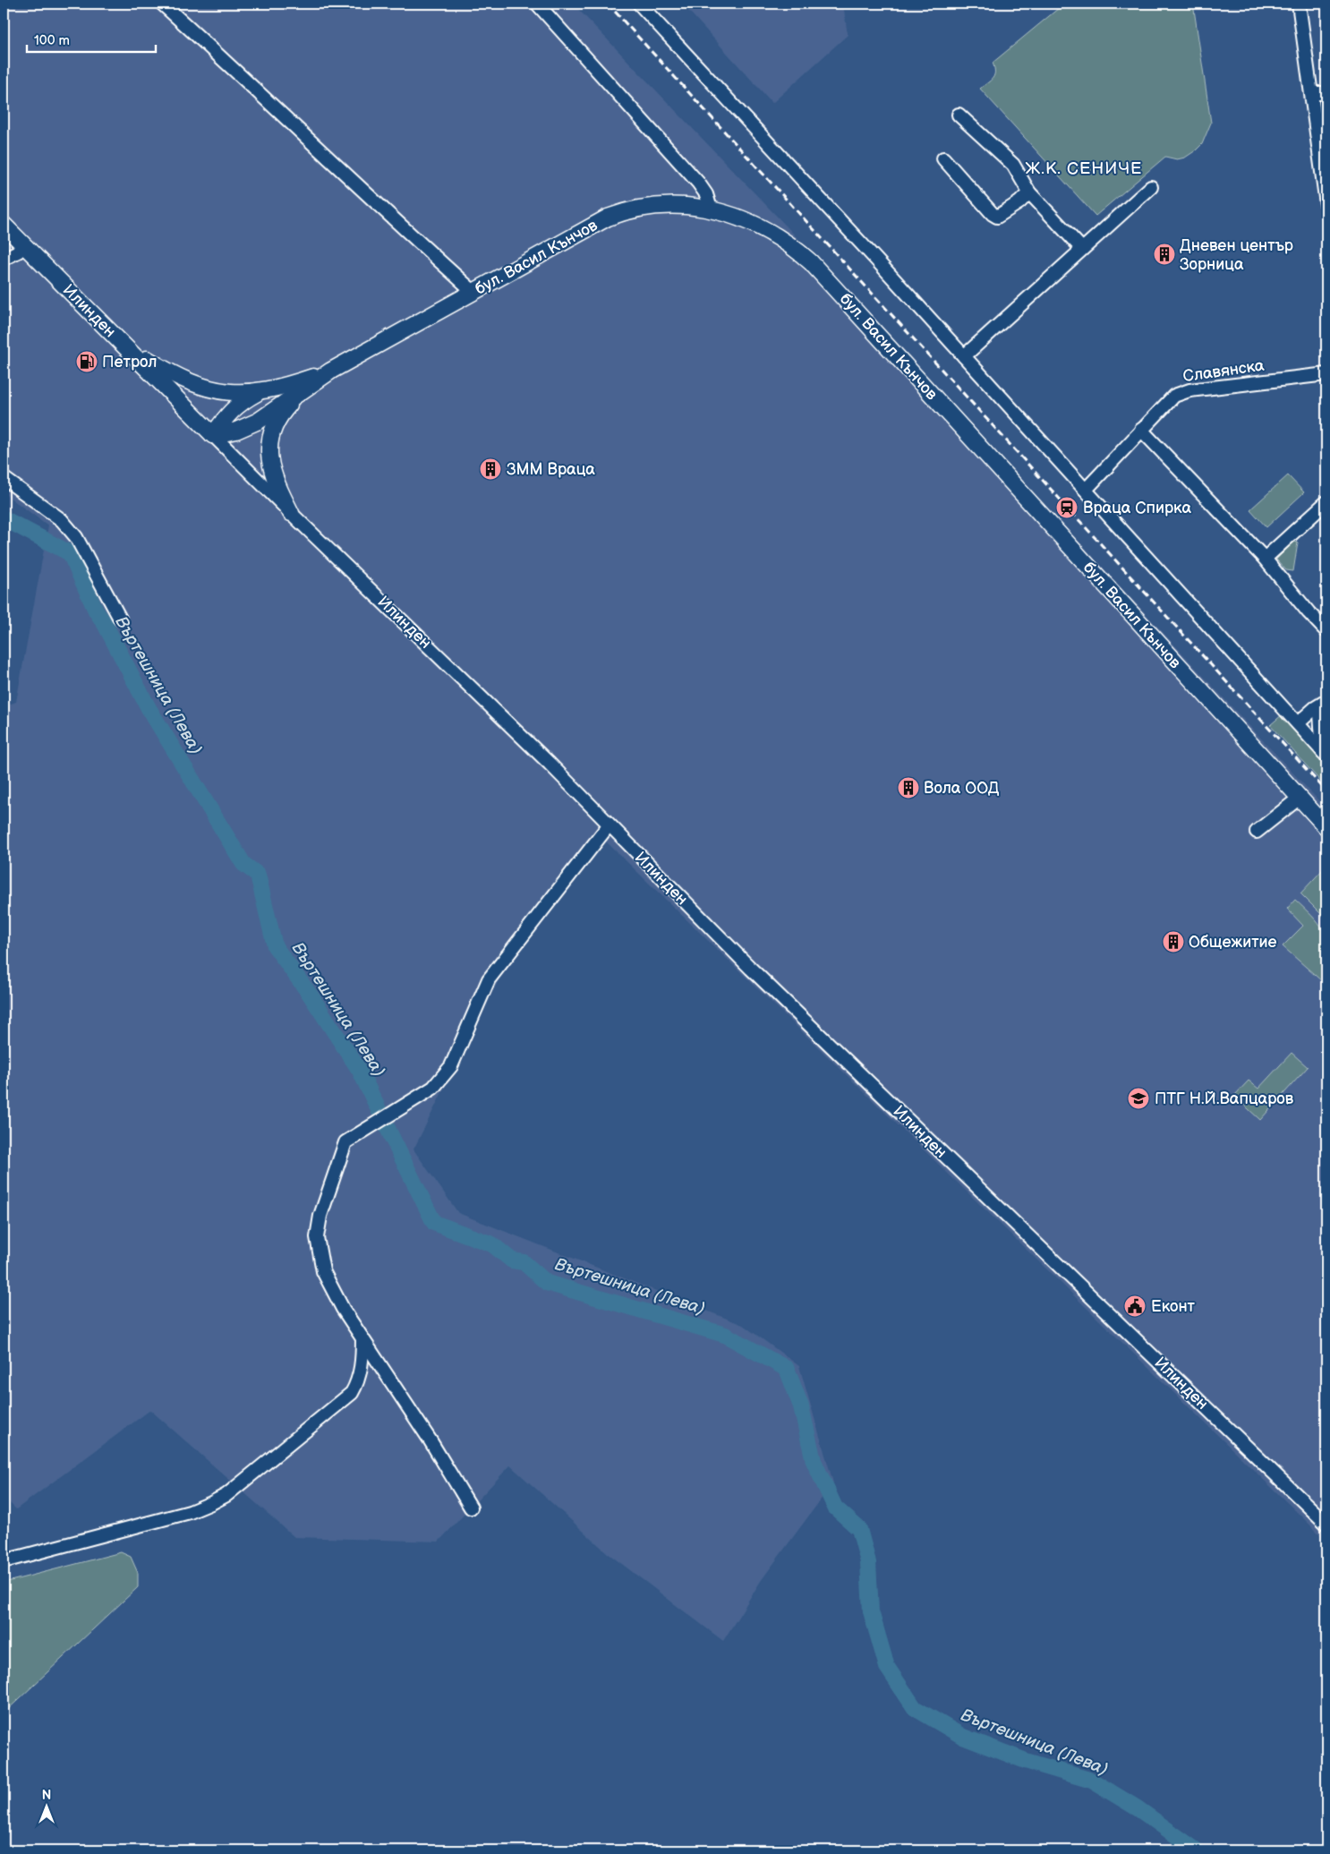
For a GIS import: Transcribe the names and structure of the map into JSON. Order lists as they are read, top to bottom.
{
  "streets": {
    "main road": ["бул. Васил Кънчов", "Илинден"],
    "street": ["Славянска"]
  },
  "crossings": [
    ["бул. Васил Кънчов", "Илинден"]
  ],
  "districts": ["Ж.К. СЕНИЧЕ"],
  "water": ["Въртешница (Лева)"],
  "places": {
    "building": [
      "Дневен център Зорница",
      "ЗММ Враца",
      "Вола ООД",
      "Общежитие"
    ],
    "fuel station": ["Петрол"],
    "station": ["Враца Спирка"],
    "school or university": ["ПТГ Н.Й.Вапцаров"],
    "public building": ["Еконт"]
  },
  "scale_bar": "100 m",
  "north": "top"
}
